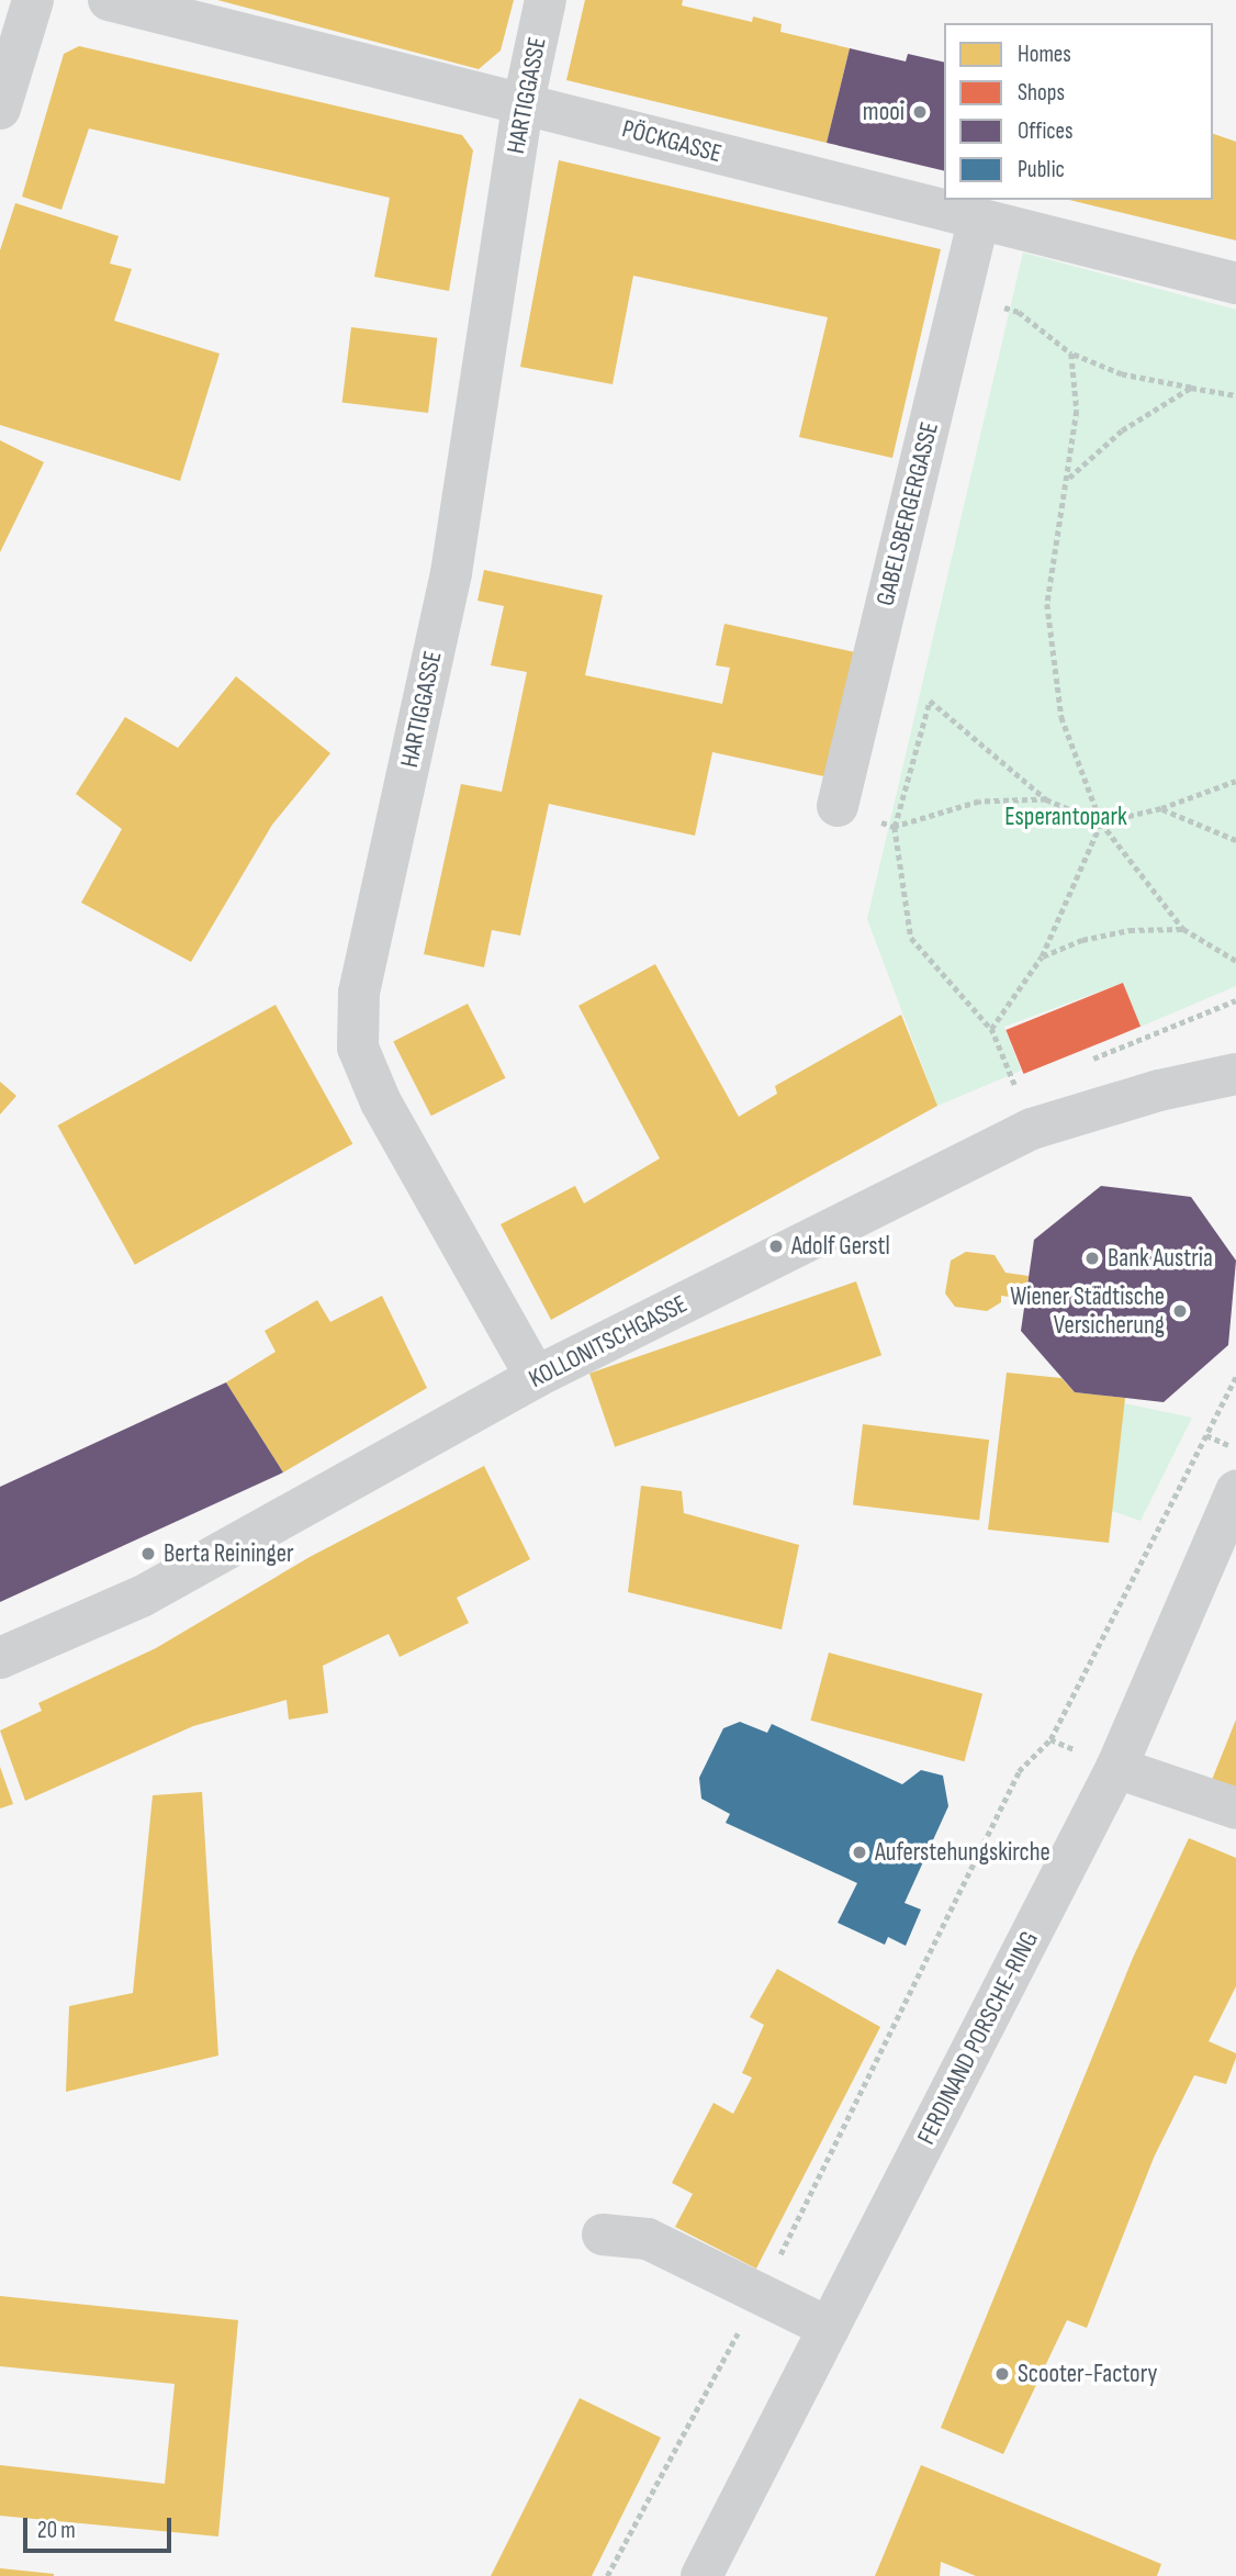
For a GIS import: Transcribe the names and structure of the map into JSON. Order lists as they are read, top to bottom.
{
  "streets": {
    "street": [
      "HARTIGGASSE",
      "PÖCKGASSE",
      "GABELSBERGERGASSE",
      "KOLLONITSCHGASSE",
      "FERDINAND PORSCHE-RING"
    ]
  },
  "crossings": [
    ["HARTIGGASSE", "PÖCKGASSE"],
    ["HARTIGGASSE", "KOLLONITSCHGASSE"],
    ["PÖCKGASSE", "GABELSBERGERGASSE"]
  ],
  "parks": ["Esperantopark"],
  "places": [
    "mooi",
    "Adolf Gerstl",
    "Bank Austria",
    "Wiener Städtische Versicherung",
    "Berta Reininger",
    "Auferstehungskirche",
    "Scooter-Factory"
  ],
  "legend": [
    "Homes",
    "Shops",
    "Offices",
    "Public"
  ],
  "scale_bar": "20 m"
}
